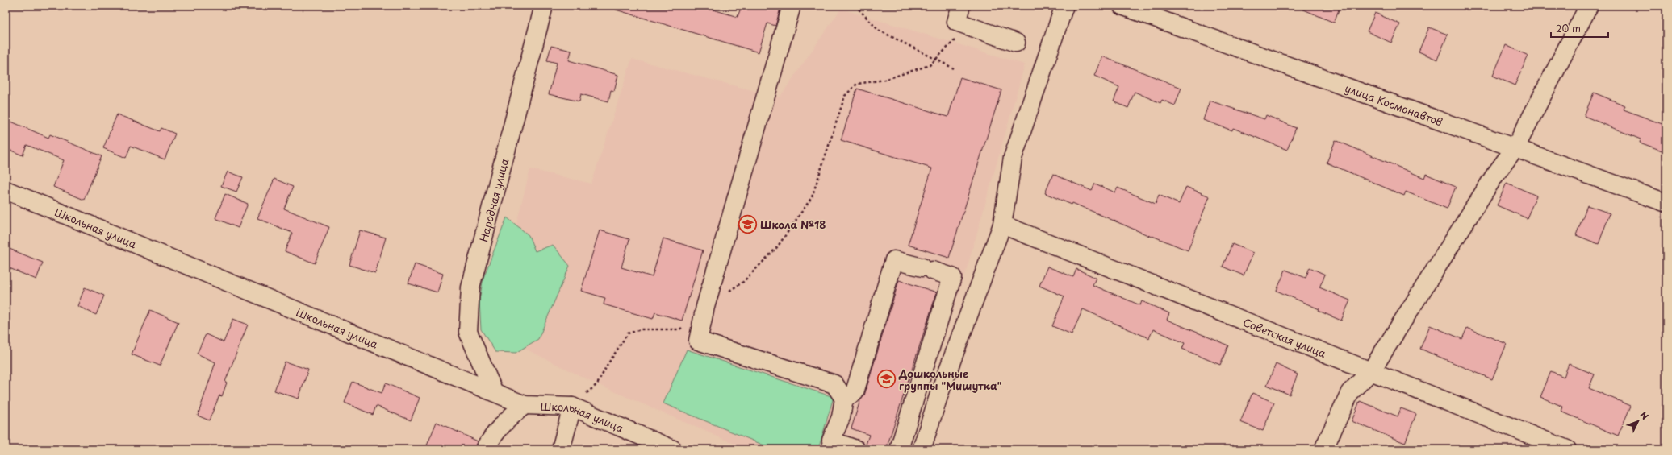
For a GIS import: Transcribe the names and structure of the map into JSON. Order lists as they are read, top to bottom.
{
  "streets": {
    "street": [
      "улица Космонавтов",
      "Народная улица",
      "Школьная улица",
      "Советская улица"
    ]
  },
  "crossings": [
    ["Народная улица", "Школьная улица"]
  ],
  "places": {
    "school or university": ["Школа №18", "Дошкольные группы \"Мишутка\""]
  },
  "scale_bar": "20 m",
  "north": "top right"
}
